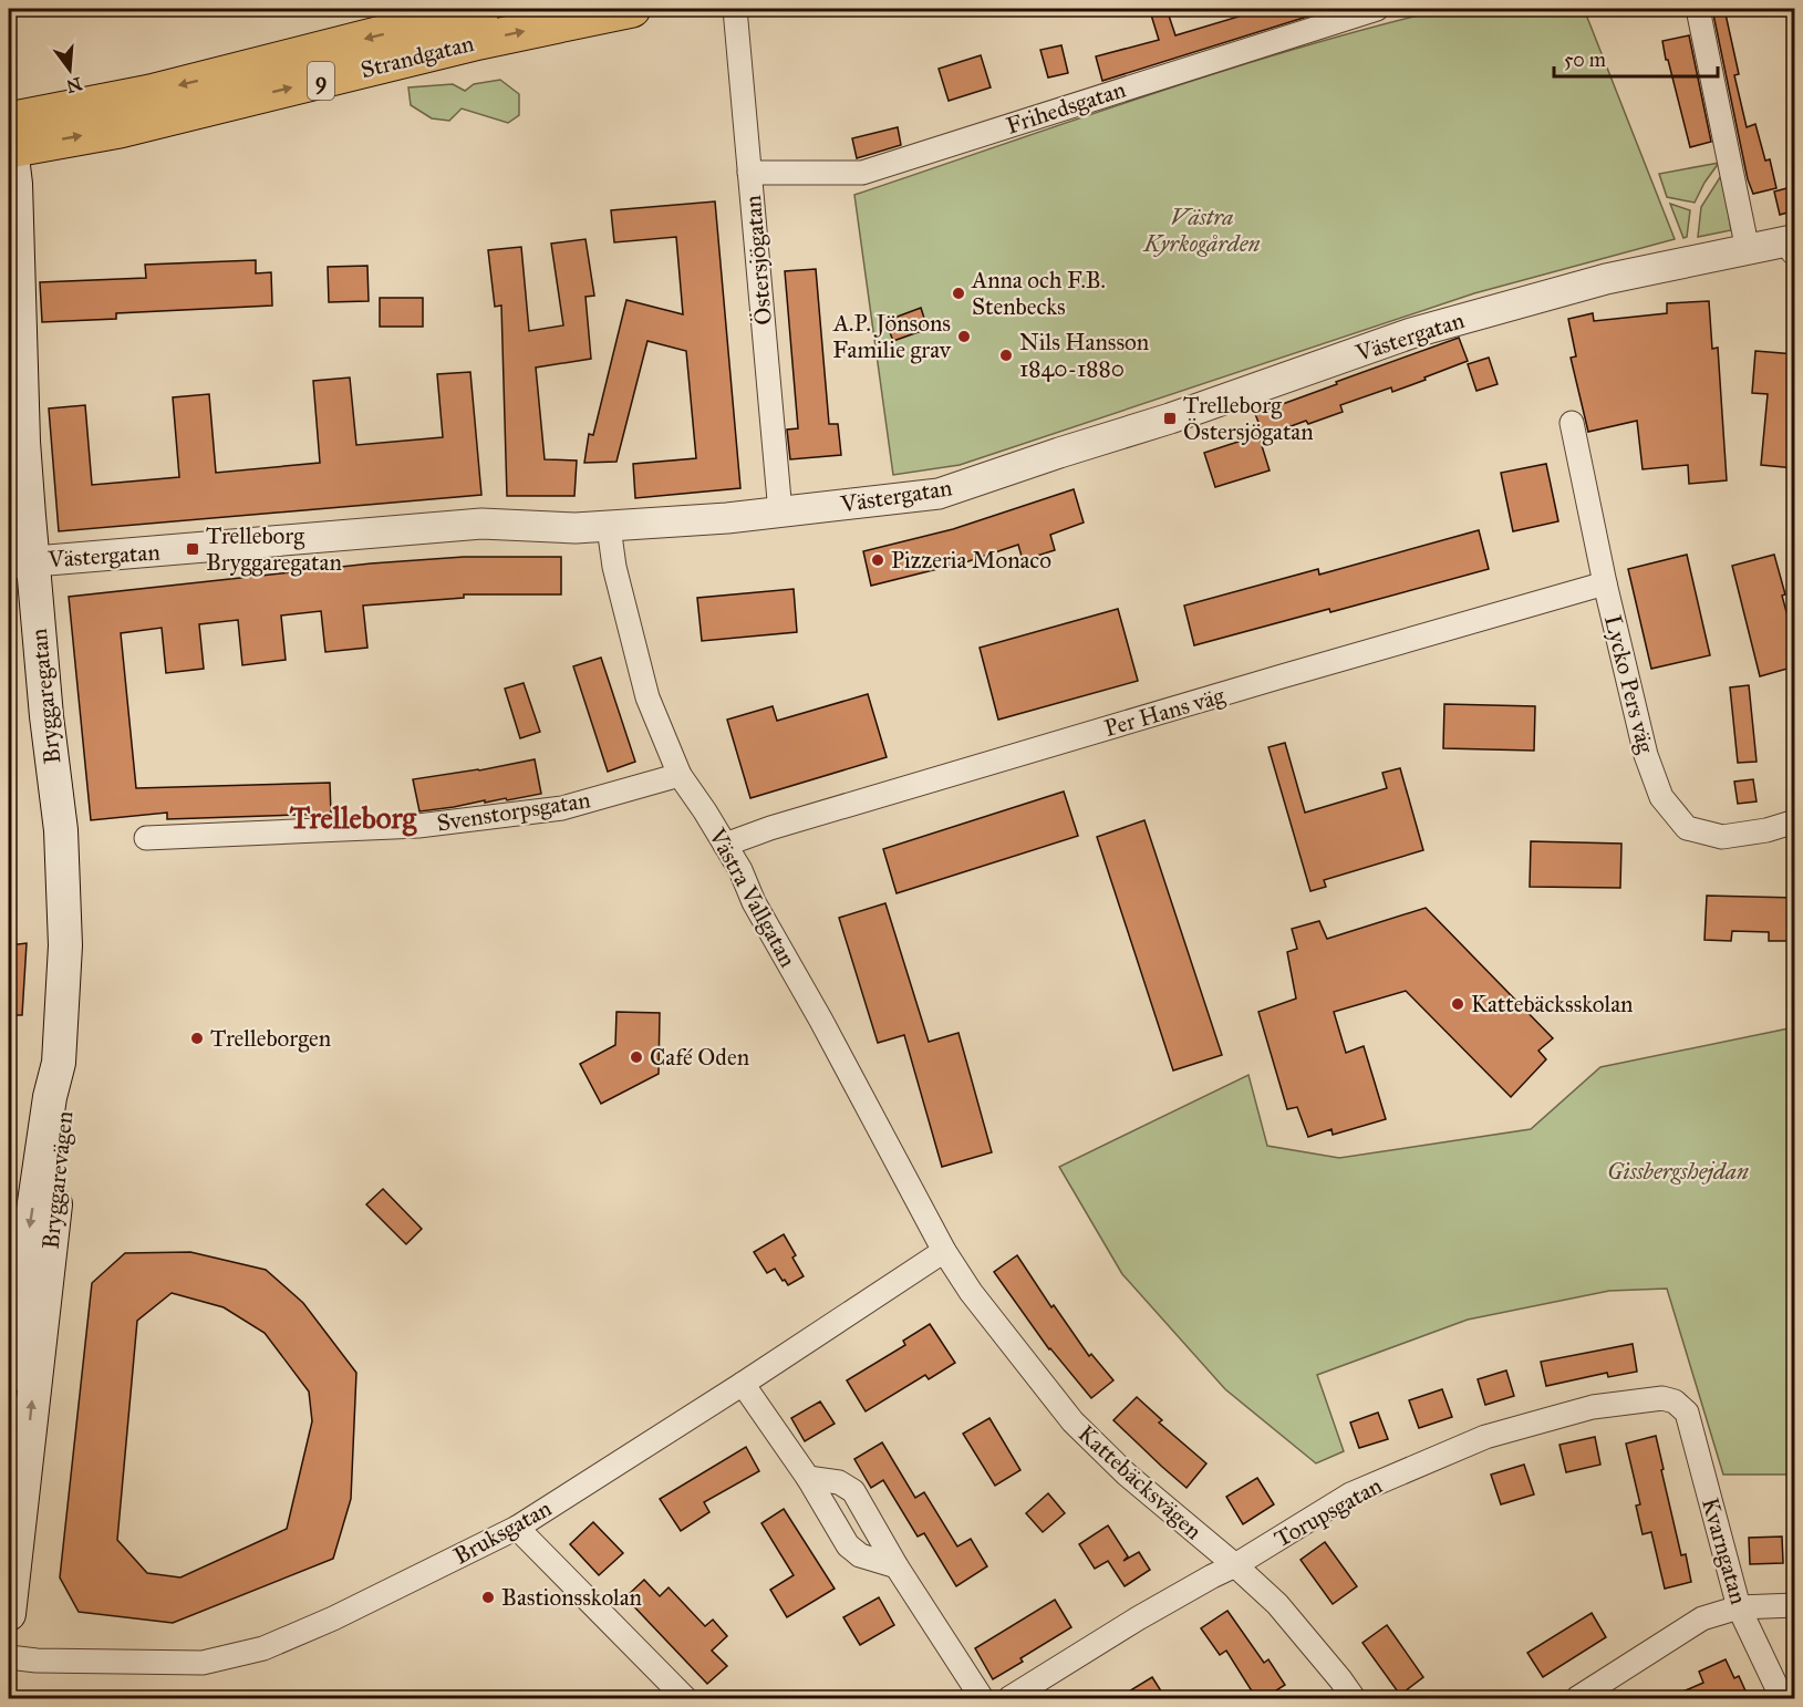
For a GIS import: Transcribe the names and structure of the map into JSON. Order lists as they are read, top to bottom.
{
  "streets": {
    "main road": [
      "Strandgatan",
      "9",
      "Bryggaregatan",
      "Bryggarevägen"
    ],
    "street": [
      "Frihedsgatan",
      "Östersjögatan",
      "Västergatan",
      "Lycko Pers väg",
      "Per Hans väg",
      "Svenstorpsgatan",
      "Västra Vallgatan",
      "Kattebäcksvägen",
      "Torupsgatan",
      "Bruksgatan",
      "Kvarngatan"
    ]
  },
  "crossings": [
    ["Strandgatan", "Bryggaregatan"],
    ["Frihedsgatan", "Östersjögatan"],
    ["Östersjögatan", "Västergatan"],
    ["Västergatan", "Bryggaregatan"],
    ["Västergatan", "Västra Vallgatan"],
    ["Lycko Pers väg", "Per Hans väg"],
    ["Bryggaregatan", "Bryggarevägen"],
    ["Per Hans väg", "Västra Vallgatan"],
    ["Svenstorpsgatan", "Västra Vallgatan"],
    ["Västra Vallgatan", "Kattebäcksvägen"],
    ["Västra Vallgatan", "Bruksgatan"],
    ["Kattebäcksvägen", "Torupsgatan"],
    ["Kattebäcksvägen", "Bruksgatan"],
    ["Torupsgatan", "Kvarngatan"]
  ],
  "one_way": ["Bryggarevägen"],
  "districts": ["Trelleborg"],
  "parks": ["Västra Kyrkogården", "Gissbergshejdan"],
  "places": {
    "other": [
      "Anna och F.B. Stenbecks",
      "A.P. Jönsons Familie grav",
      "Nils Hansson 1840-1880",
      "Pizzeria Monaco",
      "Kattebäcksskolan",
      "Trelleborgen",
      "Café Oden",
      "Bastionsskolan"
    ],
    "transit": ["Trelleborg Östersjögatan", "Trelleborg Bryggaregatan"]
  },
  "scale_bar": "50 m",
  "north": "bottom"
}
